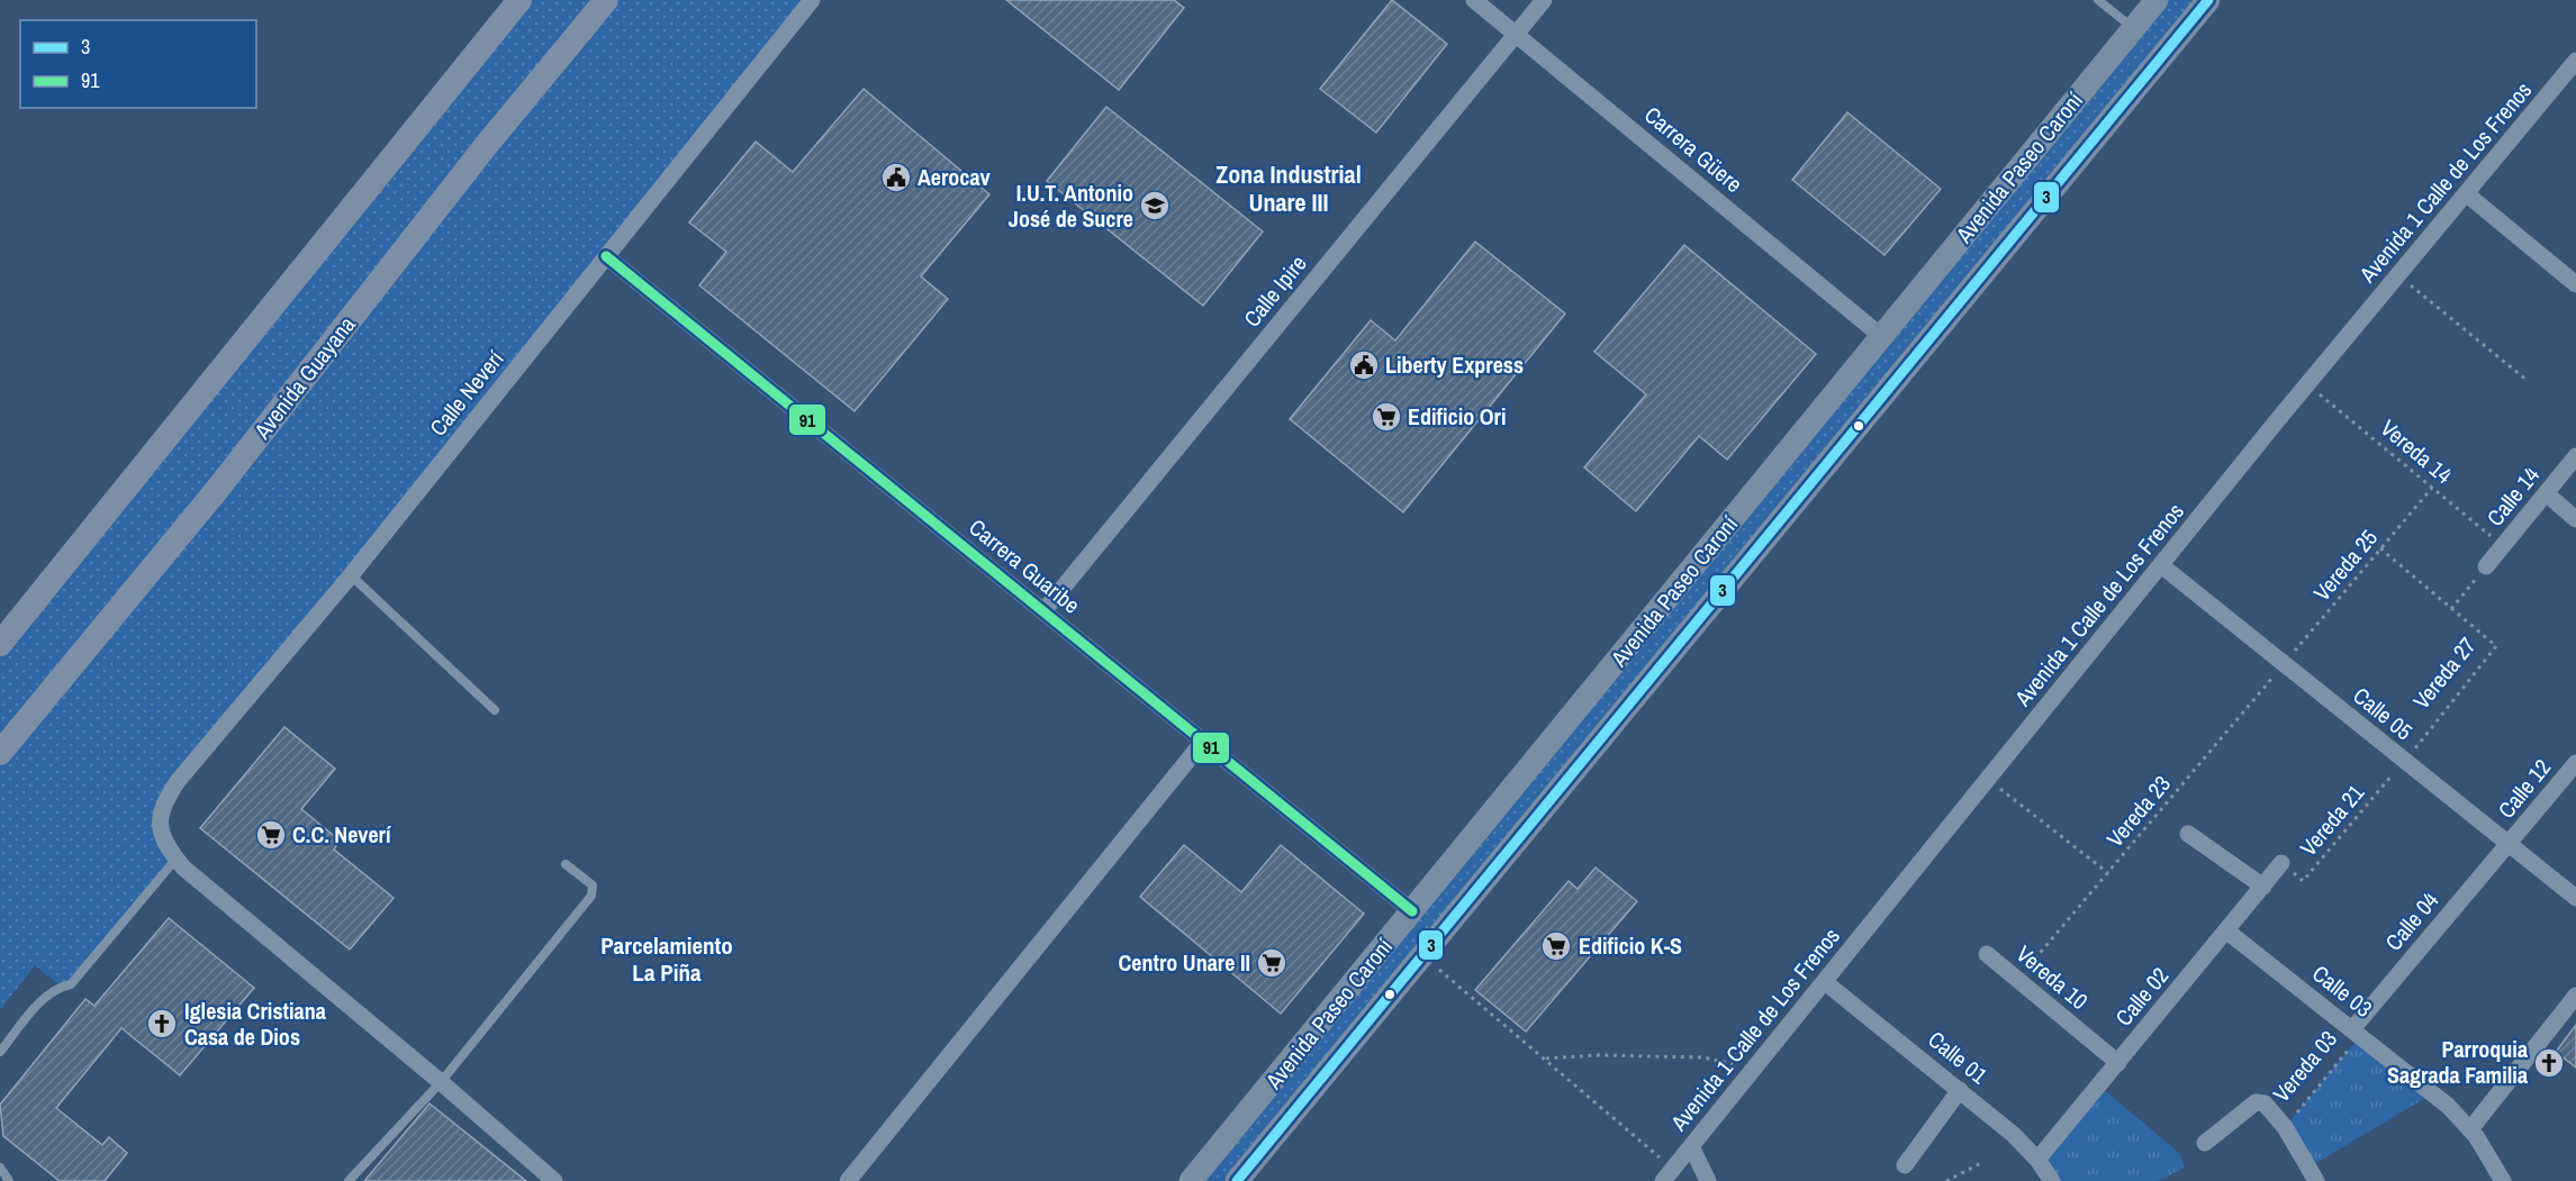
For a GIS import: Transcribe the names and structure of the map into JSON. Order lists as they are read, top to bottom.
{
  "streets": {
    "main road": ["Avenida Guayana"],
    "street": [
      "Carrera Güere",
      "Avenida Paseo Caroní",
      "Avenida 1 Calle de Los Frenos",
      "Calle Ipire",
      "Calle Neverí",
      "Calle 14",
      "Carrera Guaribe",
      "Calle 05",
      "Calle 12",
      "Calle 04",
      "Vereda 10",
      "Calle 03",
      "Calle 02",
      "Calle 01",
      "Vereda 03"
    ],
    "path": [
      "Vereda 14",
      "Vereda 25",
      "Vereda 27",
      "Vereda 23",
      "Vereda 21"
    ]
  },
  "crossings": [
    ["Carrera Güere", "Avenida Paseo Caroní"],
    ["Carrera Güere", "Calle Ipire"],
    ["Avenida Paseo Caroní", "Carrera Guaribe"],
    ["Avenida 1 Calle de Los Frenos", "Vereda 14"],
    ["Avenida 1 Calle de Los Frenos", "Calle 05"],
    ["Avenida 1 Calle de Los Frenos", "Calle 01"],
    ["Calle Ipire", "Carrera Guaribe"],
    ["Calle Neverí", "Carrera Guaribe"],
    ["Vereda 14", "Calle 14"],
    ["Vereda 14", "Vereda 25"],
    ["Vereda 25", "Calle 05"],
    ["Vereda 25", "Vereda 23"],
    ["Vereda 27", "Calle 05"],
    ["Vereda 27", "Vereda 21"],
    ["Calle 05", "Calle 12"],
    ["Calle 05", "Vereda 23"],
    ["Calle 05", "Vereda 21"],
    ["Calle 05", "Calle 04"],
    ["Calle 12", "Calle 04"],
    ["Vereda 23", "Vereda 10"],
    ["Vereda 21", "Calle 02"],
    ["Calle 04", "Calle 03"],
    ["Calle 04", "Vereda 03"],
    ["Vereda 10", "Calle 02"],
    ["Calle 03", "Calle 02"],
    ["Calle 03", "Vereda 03"],
    ["Calle 02", "Calle 01"]
  ],
  "districts": ["Zona Industrial Unare III", "Parcelamiento La Piña"],
  "places": {
    "public building": ["Aerocav", "Liberty Express"],
    "school or university": ["I.U.T. Antonio José de Sucre"],
    "supermarket": [
      "Edificio Ori",
      "C.C. Neverí",
      "Edificio K-S",
      "Centro Unare II"
    ],
    "church": ["Iglesia Cristiana Casa de Dios", "Parroquia Sagrada Familia"]
  },
  "lines": ["transit line 3", "transit line 91"],
  "legend": ["3", "91"]
}
